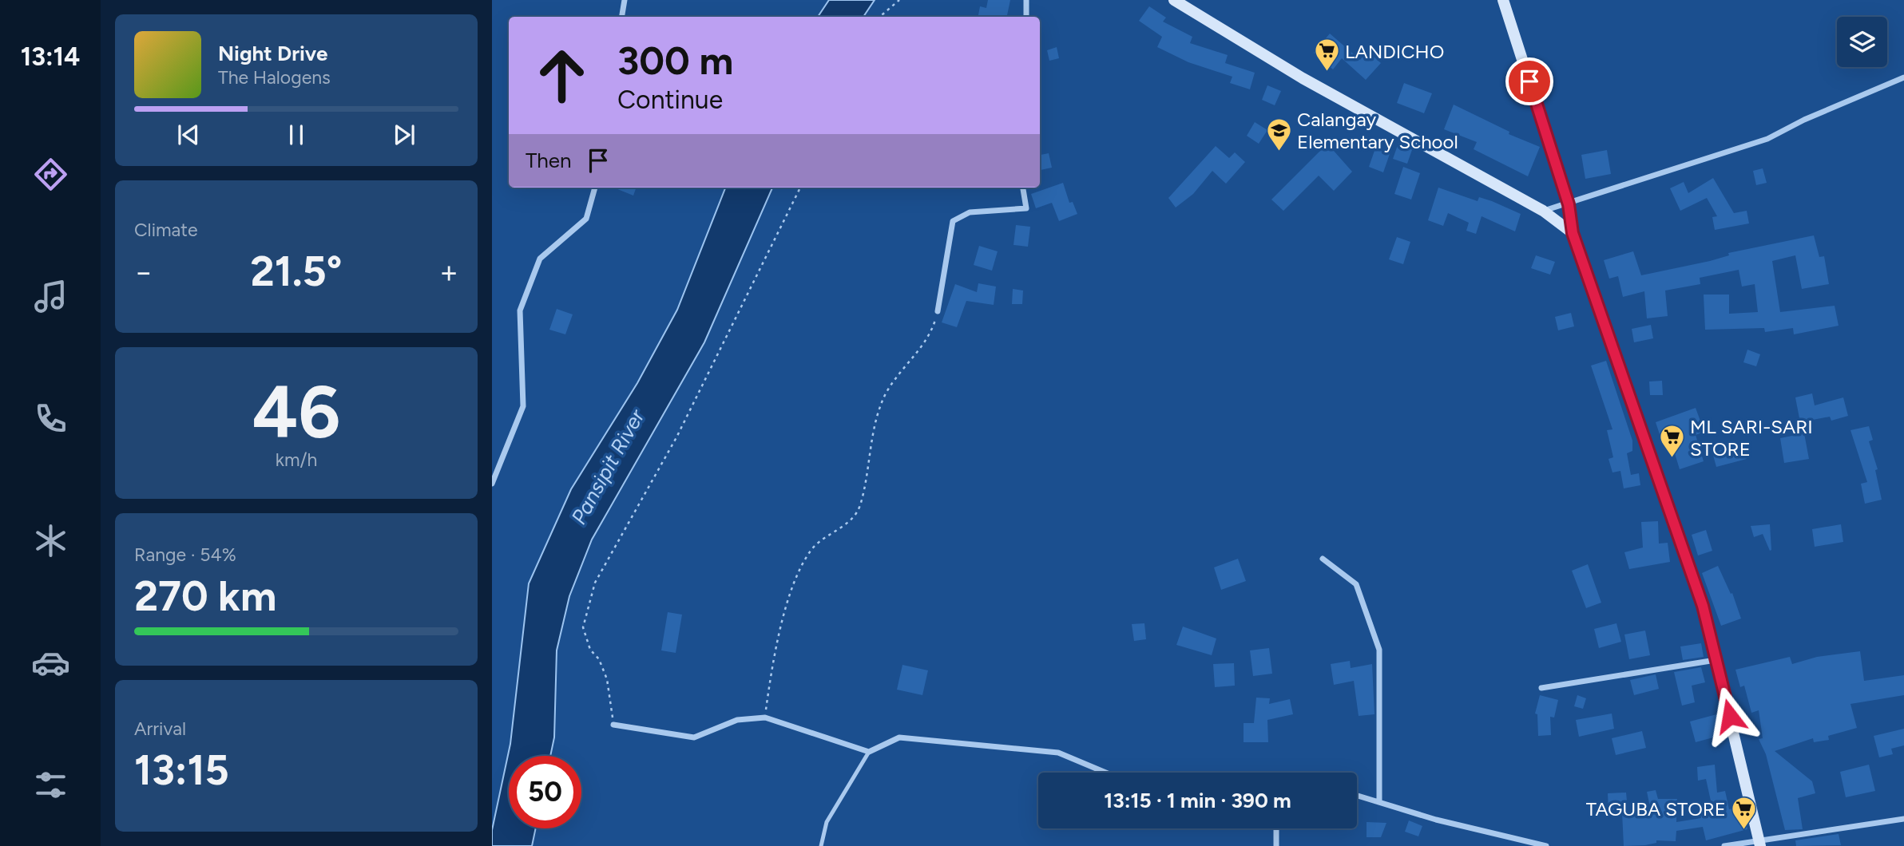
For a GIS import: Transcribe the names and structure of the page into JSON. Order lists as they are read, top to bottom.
{
  "water": ["Pansipit River"],
  "places": {
    "supermarket": ["LANDICHO", "ML SARI-SARI STORE", "TAGUBA STORE"],
    "school or university": ["Calangay Elementary School"]
  },
  "page": {
    "tabs": "13:14",
    "turn": ["300 m", "Continue"],
    "song": ["Night Drive", "The Halogens"],
    "then": "Then",
    "tile": [
      "Climate",
      ["46", "km/h"],
      ["Range · 54%", "270 km"],
      ["Arrival", "13:15"]
    ],
    "heat": ["−", "21.5°", "+"],
    "limit": "50",
    "trip": "13:15 · 1 min · 390 m"
  }
}
